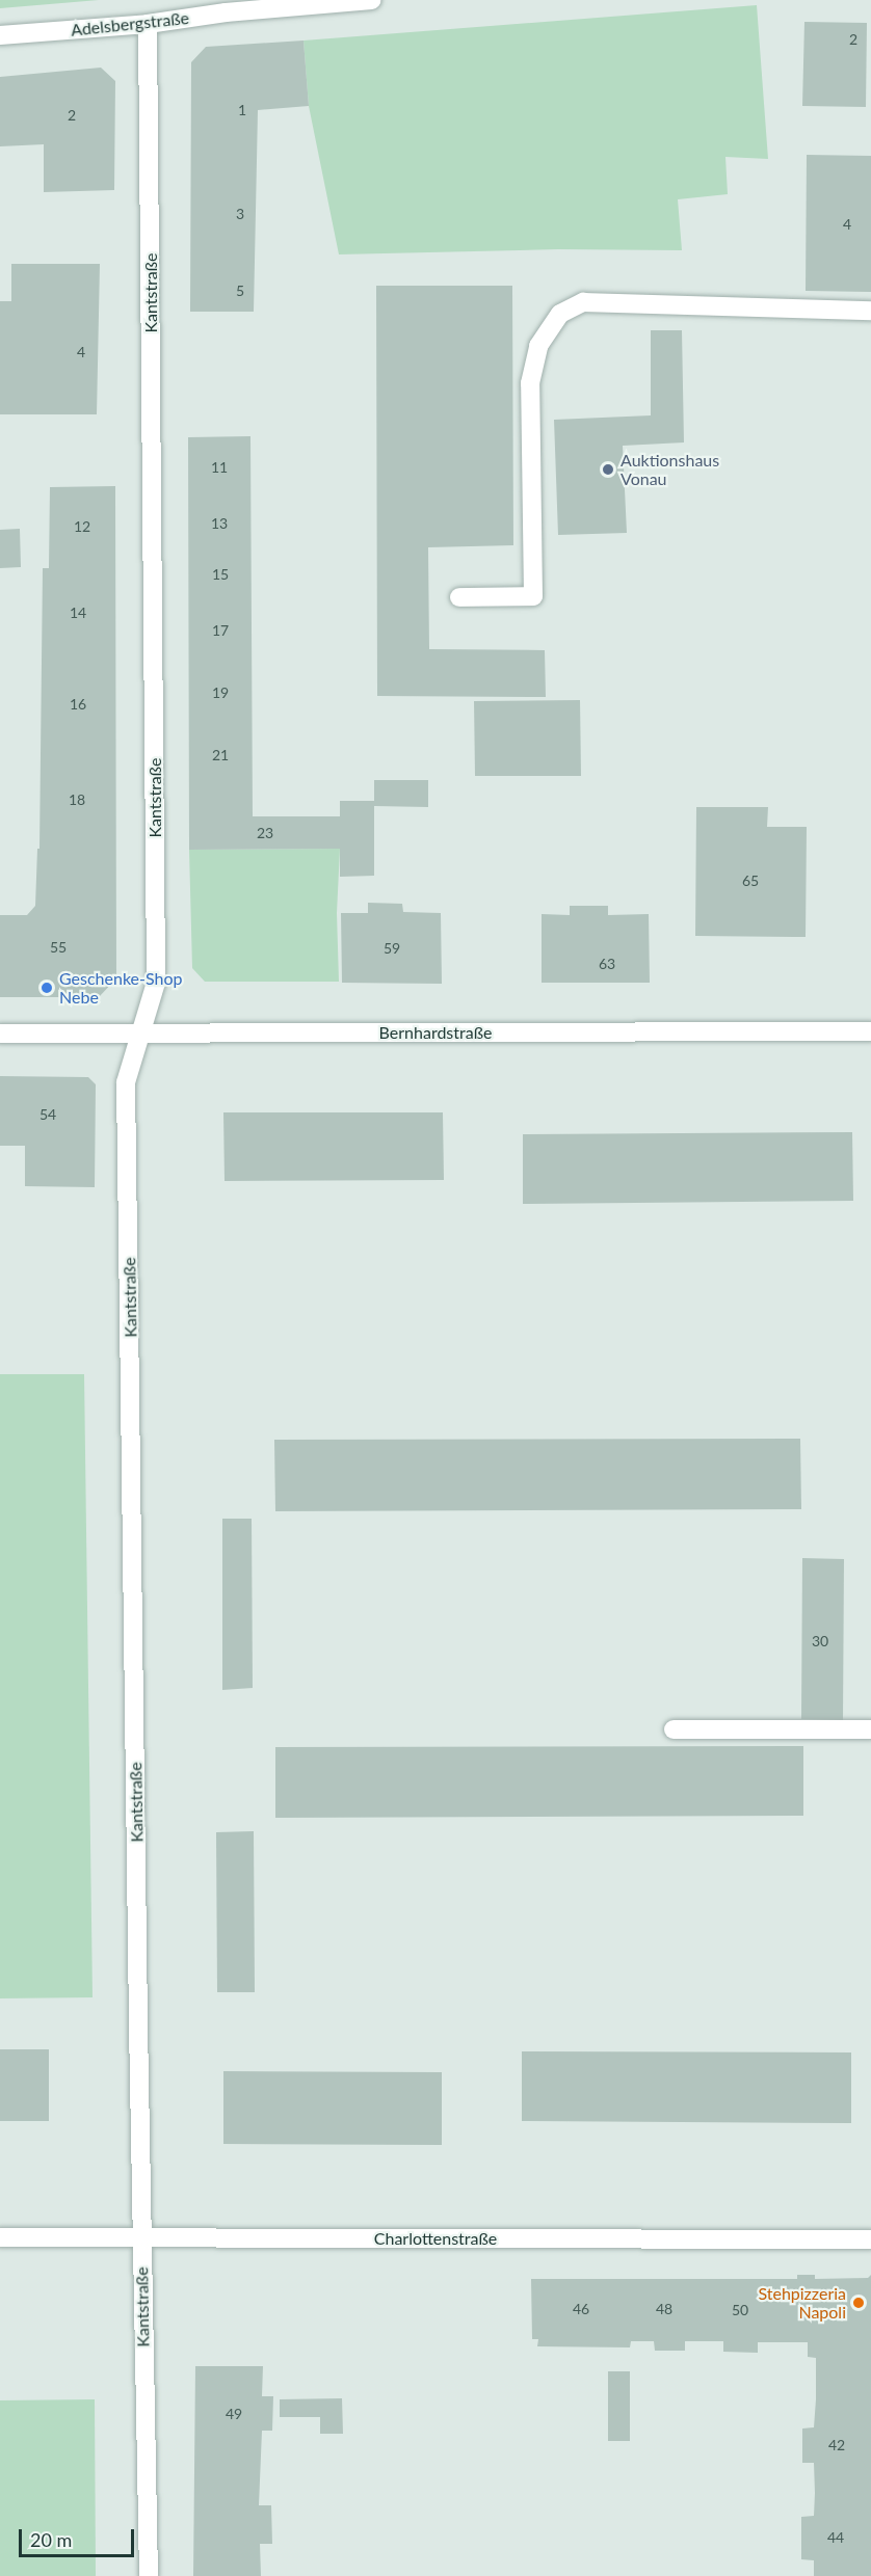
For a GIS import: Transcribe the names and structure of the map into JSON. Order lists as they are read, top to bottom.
{
  "streets": {
    "street": [
      "Adelsbergstraße",
      "Kantstraße",
      "Bernhardstraße",
      "Charlottenstraße"
    ]
  },
  "crossings": [
    ["Adelsbergstraße", "Kantstraße"],
    ["Kantstraße", "Bernhardstraße"],
    ["Kantstraße", "Charlottenstraße"]
  ],
  "places": ["Auktionshaus Vonau", "Geschenke-Shop Nebe", "Stehpizzeria Napoli"],
  "house_numbers": [
    "2",
    "1",
    "2",
    "3",
    "4",
    "5",
    "4",
    "11",
    "13",
    "12",
    "15",
    "14",
    "17",
    "19",
    "16",
    "21",
    "18",
    "23",
    "65",
    "55",
    "59",
    "63",
    "54",
    "30",
    "46",
    "48",
    "50",
    "49",
    "42",
    "44"
  ],
  "scale_bar": "20 m"
}
